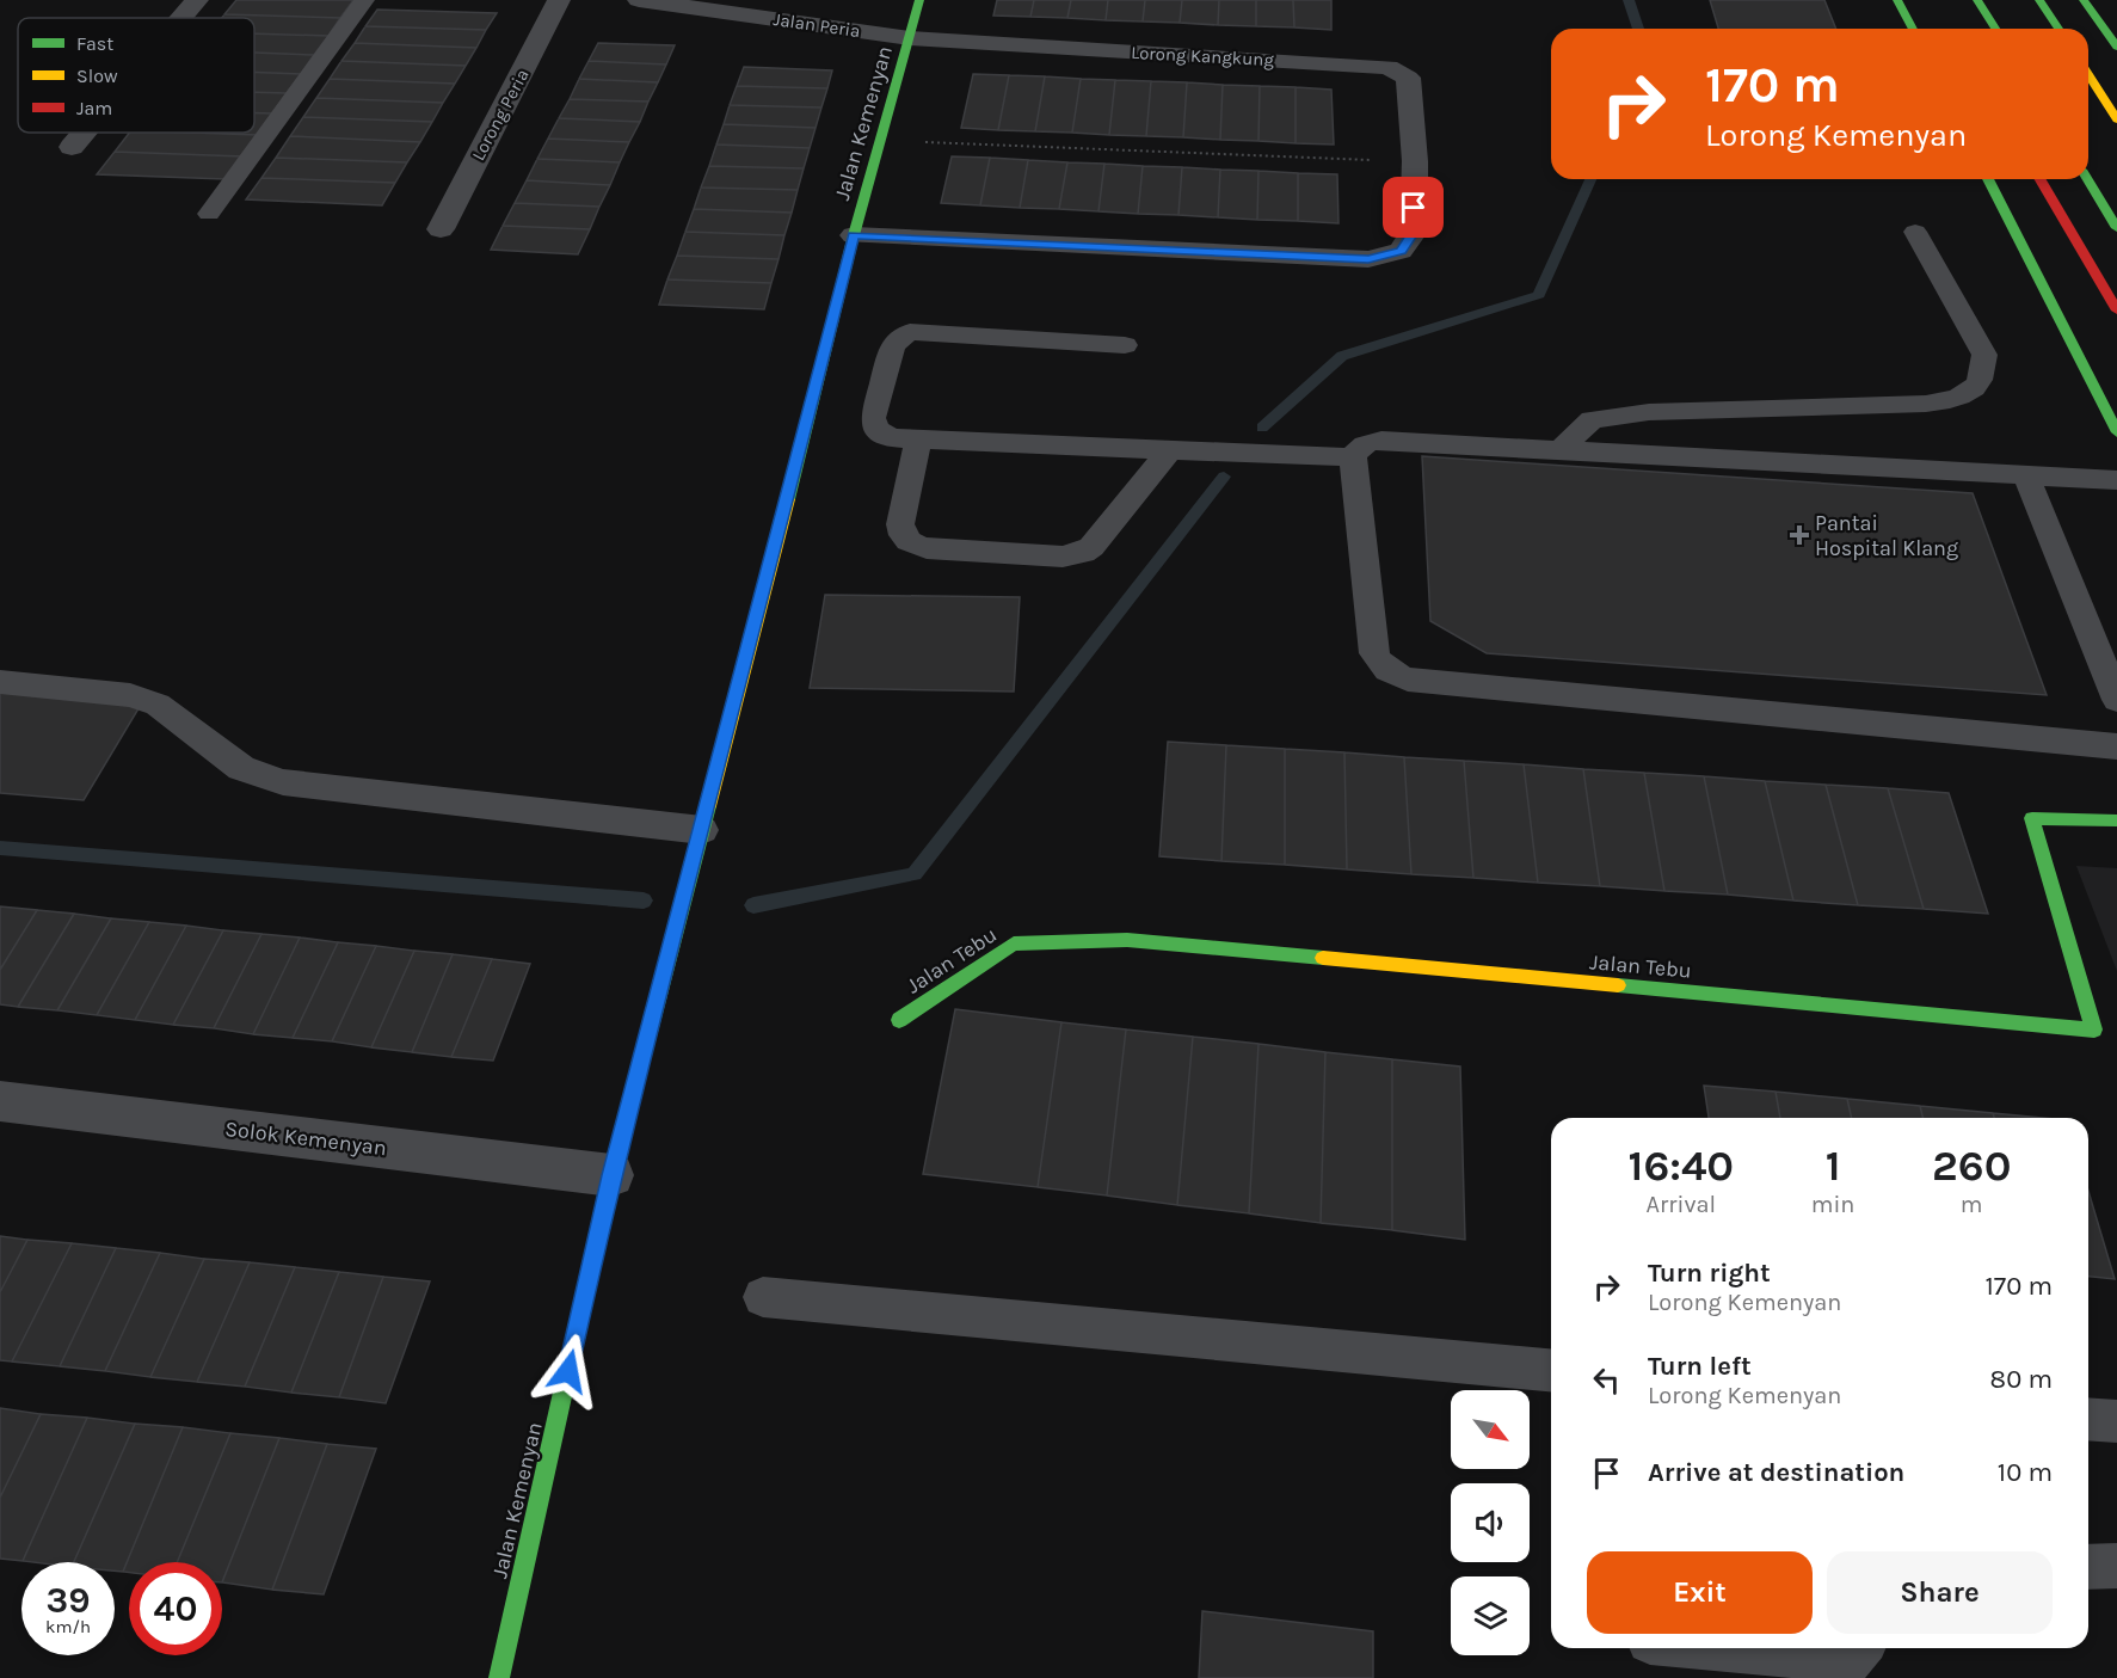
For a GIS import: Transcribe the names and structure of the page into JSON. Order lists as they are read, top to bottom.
{
  "streets": {
    "street": [
      "Jalan Peria",
      "Lorong Kangkung",
      "Lorong Peria",
      "Jalan Kemenyan",
      "Jalan Tebu",
      "Solok Kemenyan"
    ]
  },
  "crossings": [
    ["Jalan Peria", "Lorong Kangkung"],
    ["Jalan Peria", "Jalan Kemenyan"],
    ["Lorong Kangkung", "Jalan Kemenyan"],
    ["Jalan Kemenyan", "Solok Kemenyan"]
  ],
  "places": {
    "health": ["Pantai Hospital Klang"]
  },
  "legend": ["Fast", "Slow", "Jam"],
  "north": "bottom right",
  "page": {
    "turn": ["170 m", "Lorong Kemenyan"],
    "eta": [
      "16:40",
      "Arrival",
      "1",
      "min",
      "260",
      "m"
    ],
    "list": [
      {
        "name": "Turn right",
        "note": "Lorong Kemenyan",
        "value": "170 m"
      },
      {
        "name": "Turn left",
        "note": "Lorong Kemenyan",
        "value": "80 m"
      },
      {
        "name": "Arrive at destination",
        "value": "10 m"
      }
    ],
    "buttons": ["Exit", "Share"],
    "speed": "39 km/h",
    "limit": "40"
  }
}
